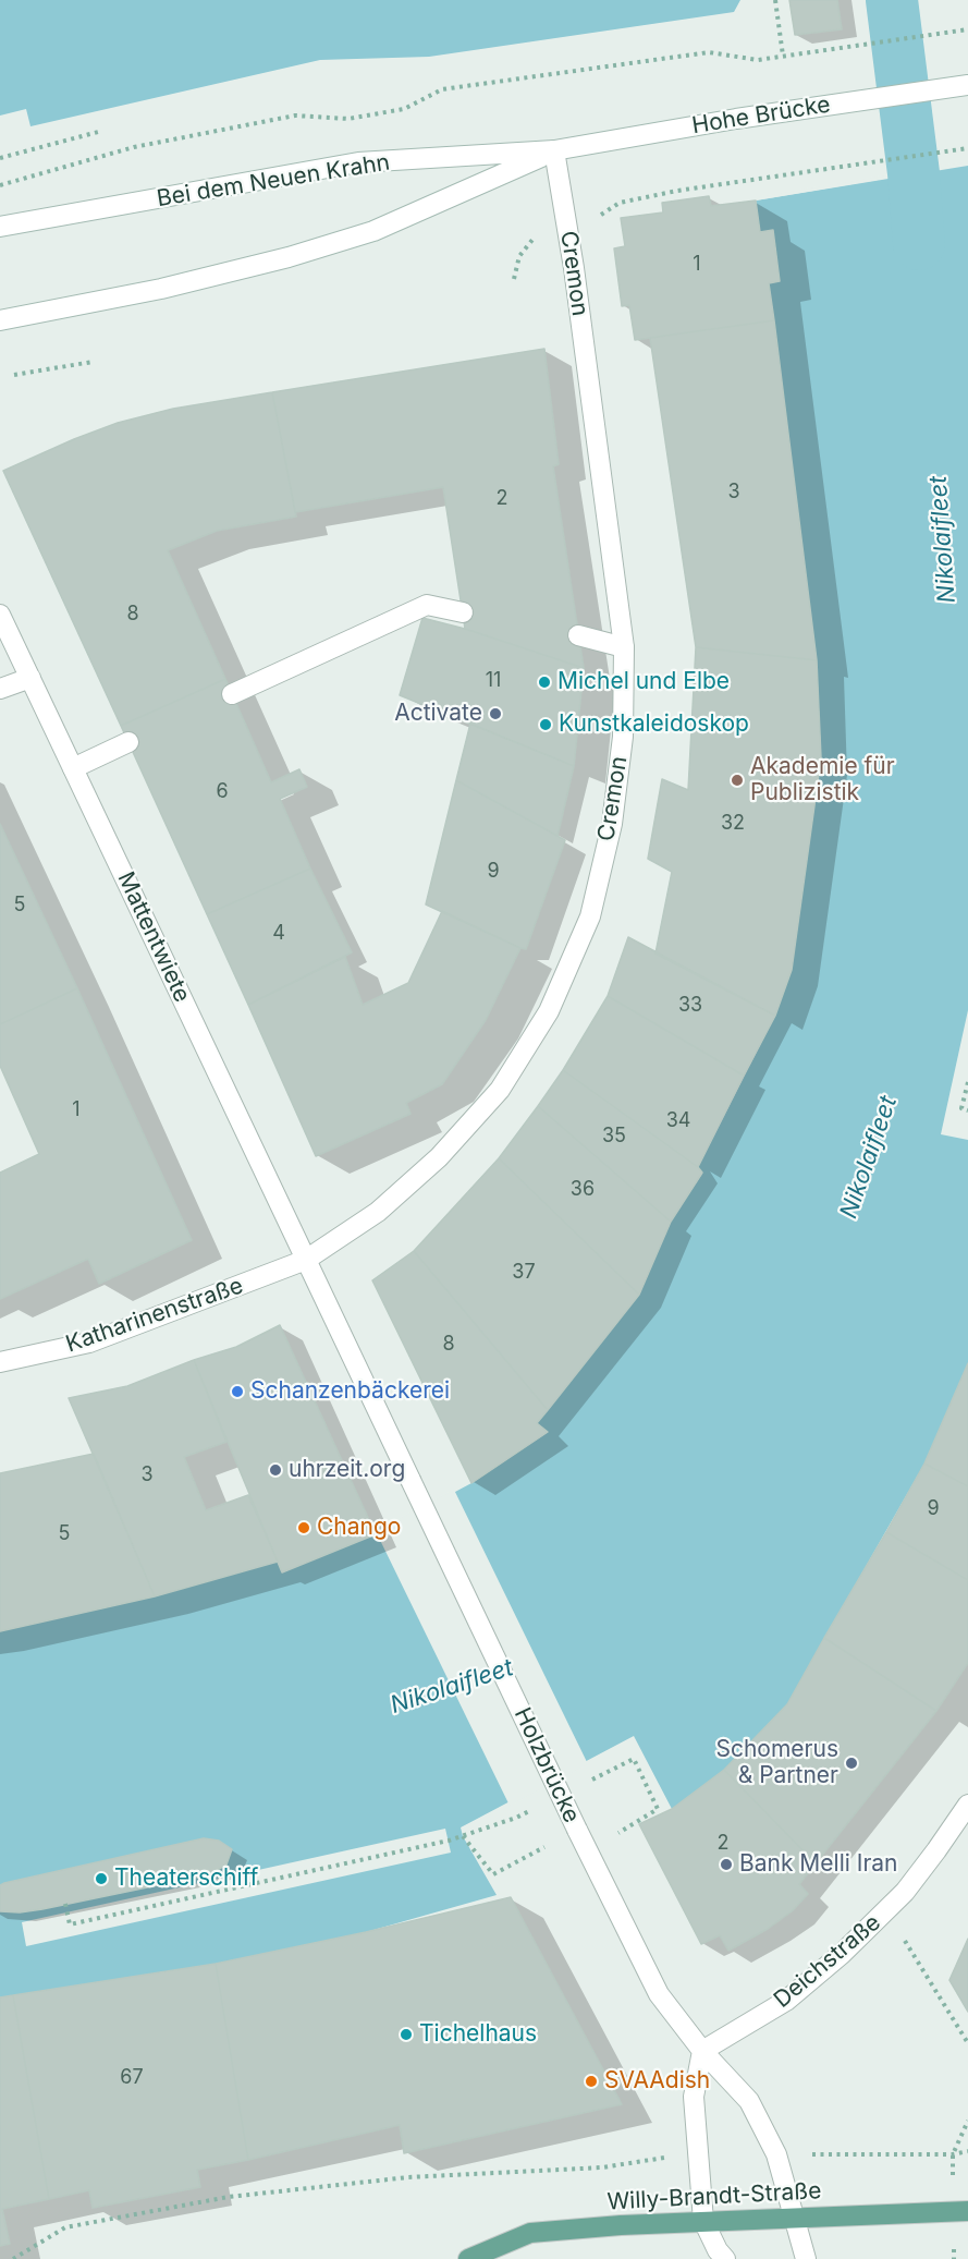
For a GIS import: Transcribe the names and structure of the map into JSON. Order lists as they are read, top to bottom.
{
  "streets": {
    "main road": ["Willy-Brandt-Straße"],
    "street": [
      "Hohe Brücke",
      "Bei dem Neuen Krahn",
      "Cremon",
      "Mattentwiete",
      "Katharinenstraße",
      "Holzbrücke",
      "Deichstraße"
    ]
  },
  "crossings": [
    ["Hohe Brücke", "Bei dem Neuen Krahn"],
    ["Hohe Brücke", "Cremon"],
    ["Bei dem Neuen Krahn", "Cremon"],
    ["Cremon", "Mattentwiete"],
    ["Cremon", "Katharinenstraße"],
    ["Cremon", "Holzbrücke"],
    ["Mattentwiete", "Katharinenstraße"],
    ["Mattentwiete", "Holzbrücke"],
    ["Katharinenstraße", "Holzbrücke"],
    ["Holzbrücke", "Deichstraße"],
    ["Holzbrücke", "Willy-Brandt-Straße"]
  ],
  "water": ["Nikolaifleet"],
  "places": [
    "Michel und Elbe",
    "Activate",
    "Kunstkaleidoskop",
    "Akademie für Publizistik",
    "Schanzenbäckerei",
    "uhrzeit.org",
    "Chango",
    "Schomerus & Partner",
    "Bank Melli Iran",
    "Theaterschiff",
    "Tichelhaus",
    "SVAAdish"
  ],
  "house_numbers": [
    "1",
    "3",
    "2",
    "8",
    "11",
    "6",
    "32",
    "9",
    "5",
    "4",
    "33",
    "1",
    "34",
    "35",
    "36",
    "37",
    "8",
    "3",
    "9",
    "5",
    "2",
    "67"
  ]
}
